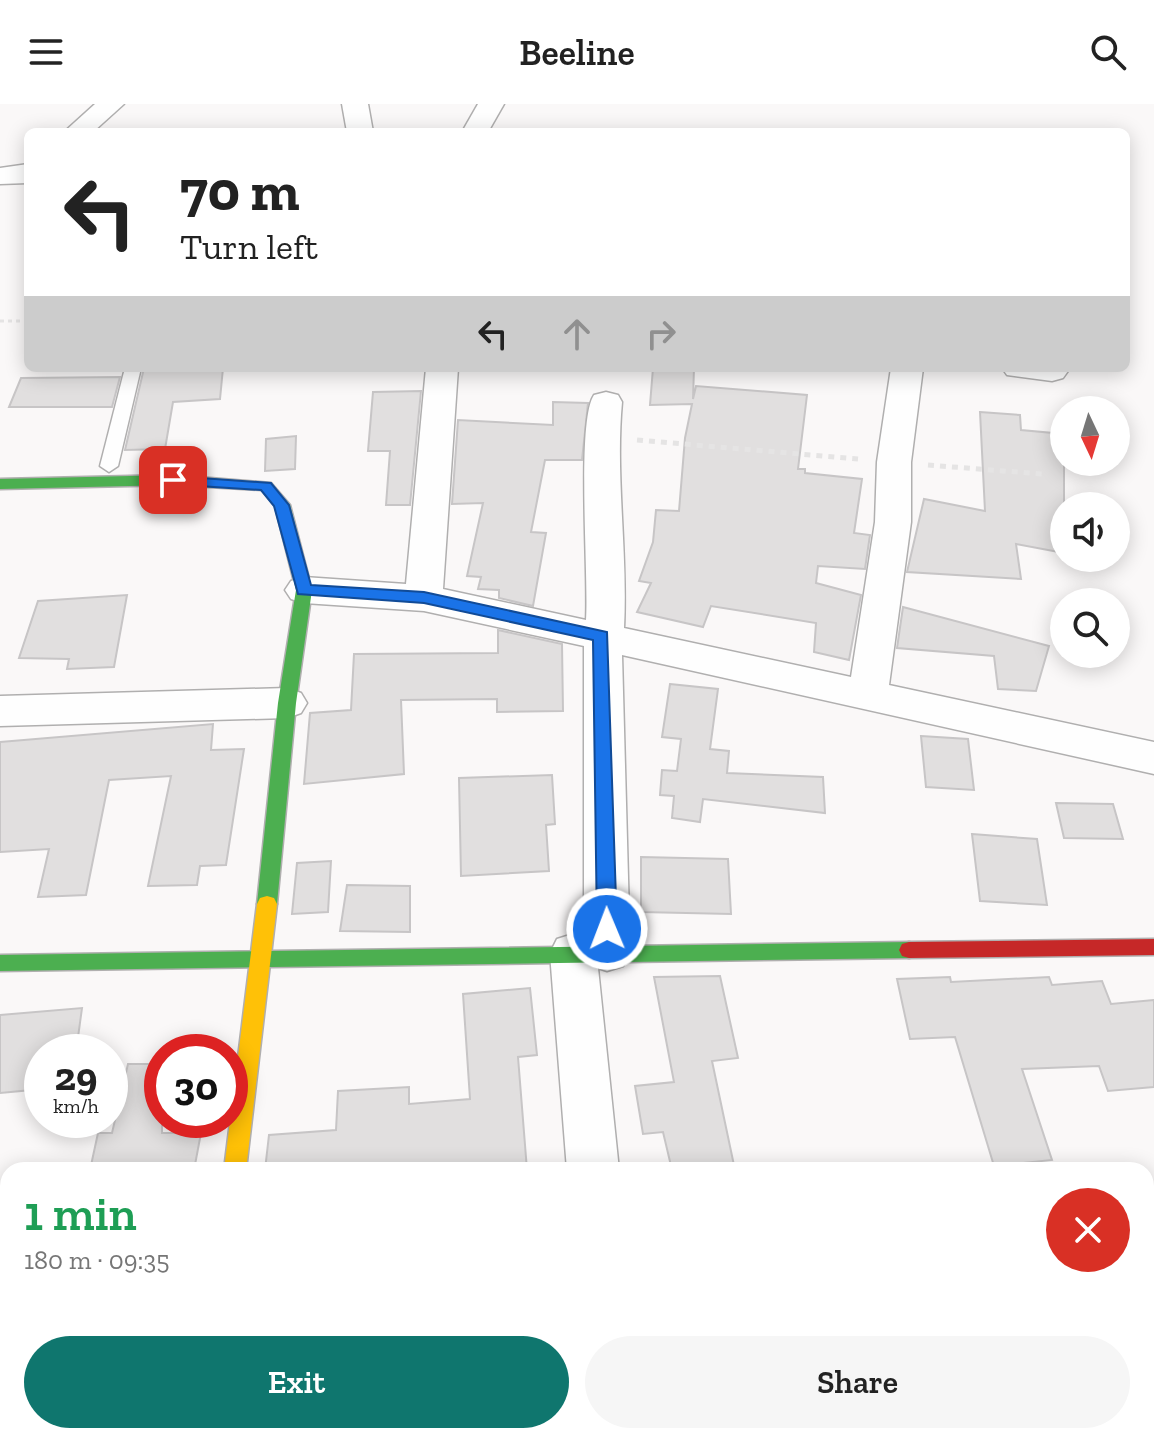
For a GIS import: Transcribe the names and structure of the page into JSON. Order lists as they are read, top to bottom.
{
  "north": "bottom",
  "page": {
    "header": "Beeline",
    "turn": ["70 m", "Turn left"],
    "speed": "29 km/h",
    "limit": "30",
    "heading": ["1 min", "180 m · 09:35"],
    "buttons": ["Exit", "Share"]
  }
}
